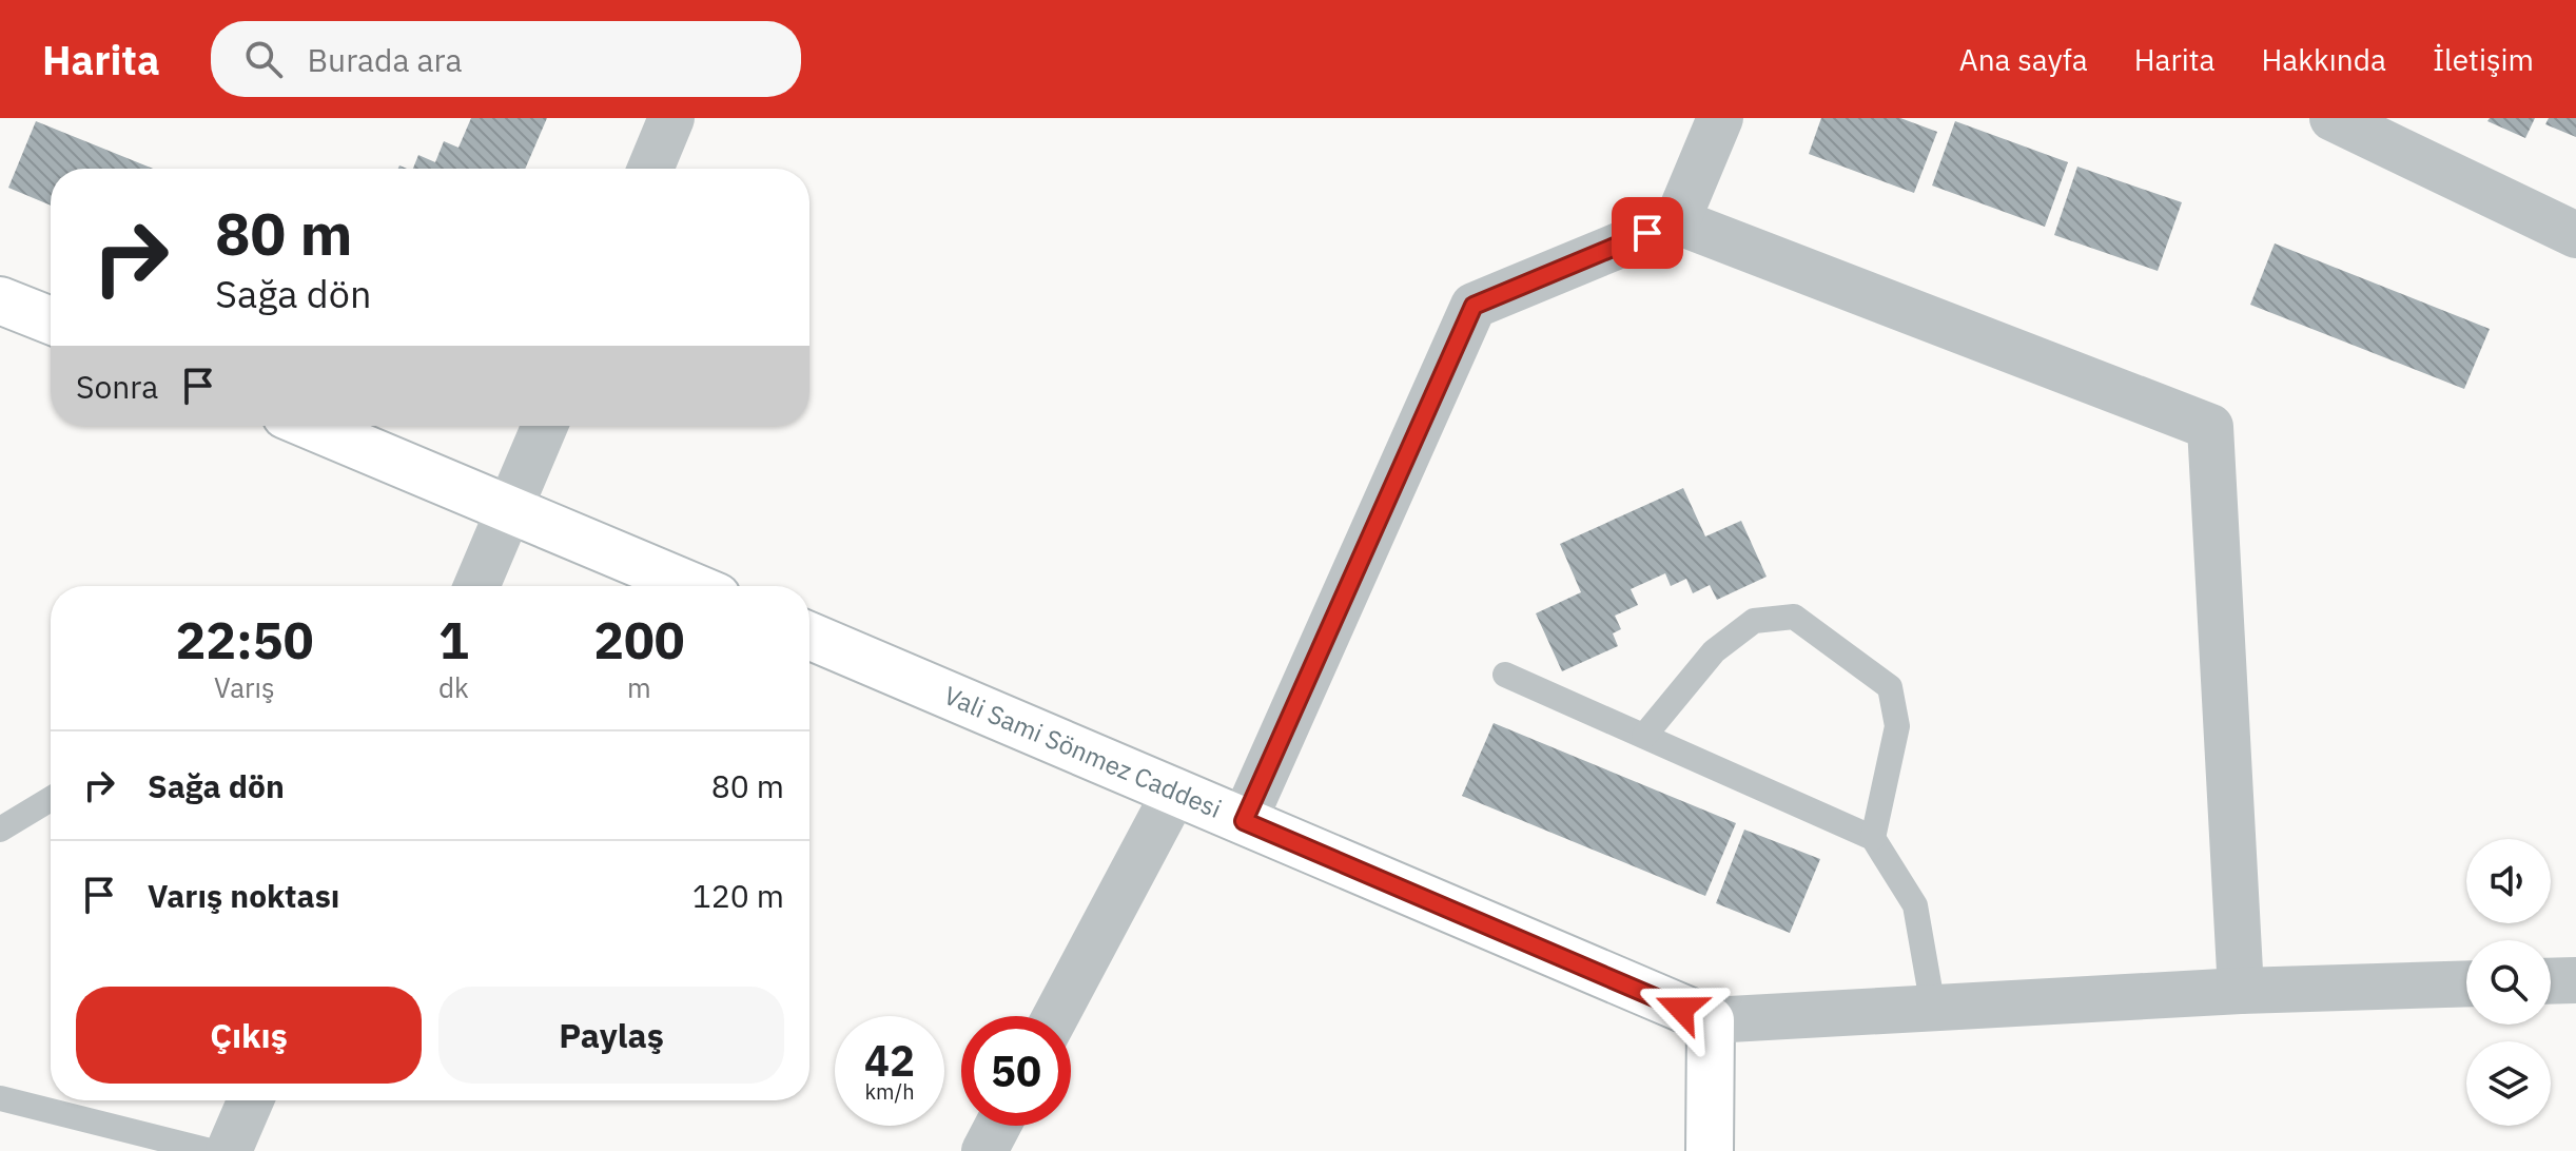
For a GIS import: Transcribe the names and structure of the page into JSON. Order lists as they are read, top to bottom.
{
  "streets": {
    "main road": ["Vali Sami Sönmez Caddesi"]
  },
  "page": {
    "header": "Harita",
    "search": "Burada ara",
    "nav": [
      "Ana sayfa",
      "Harita",
      "Hakkında",
      "İletişim"
    ],
    "turn": ["80 m", "Sağa dön"],
    "then": "Sonra",
    "eta": [
      "22:50",
      "Varış",
      "1",
      "dk",
      "200",
      "m"
    ],
    "list": [
      {
        "name": "Sağa dön",
        "value": "80 m"
      },
      {
        "name": "Varış noktası",
        "value": "120 m"
      }
    ],
    "buttons": ["Çıkış", "Paylaş"],
    "speed": "42 km/h",
    "limit": "50"
  }
}
